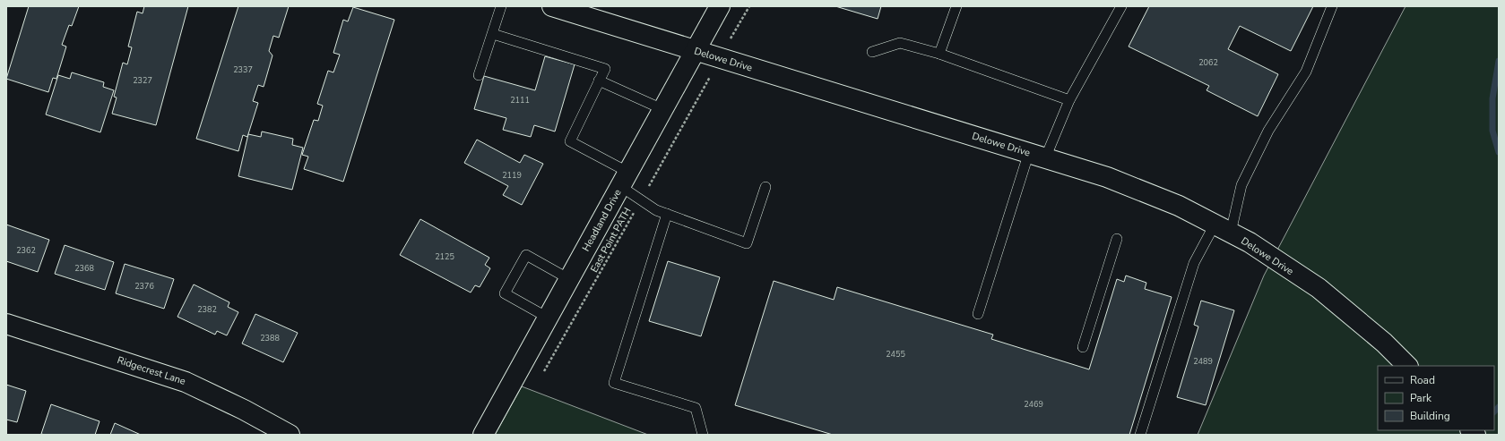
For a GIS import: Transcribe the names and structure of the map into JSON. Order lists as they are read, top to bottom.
{
  "streets": {
    "street": ["Delowe Drive", "Headland Drive", "Ridgecrest Lane"],
    "path": ["East Point PATH"]
  },
  "crossings": [
    ["Delowe Drive", "Headland Drive"]
  ],
  "house_numbers": [
    "2062",
    "2337",
    "2327",
    "2111",
    "2119",
    "2362",
    "2125",
    "2368",
    "2376",
    "2382",
    "2388",
    "2455",
    "2489",
    "2469"
  ],
  "legend": ["Road", "Park", "Building"]
}
